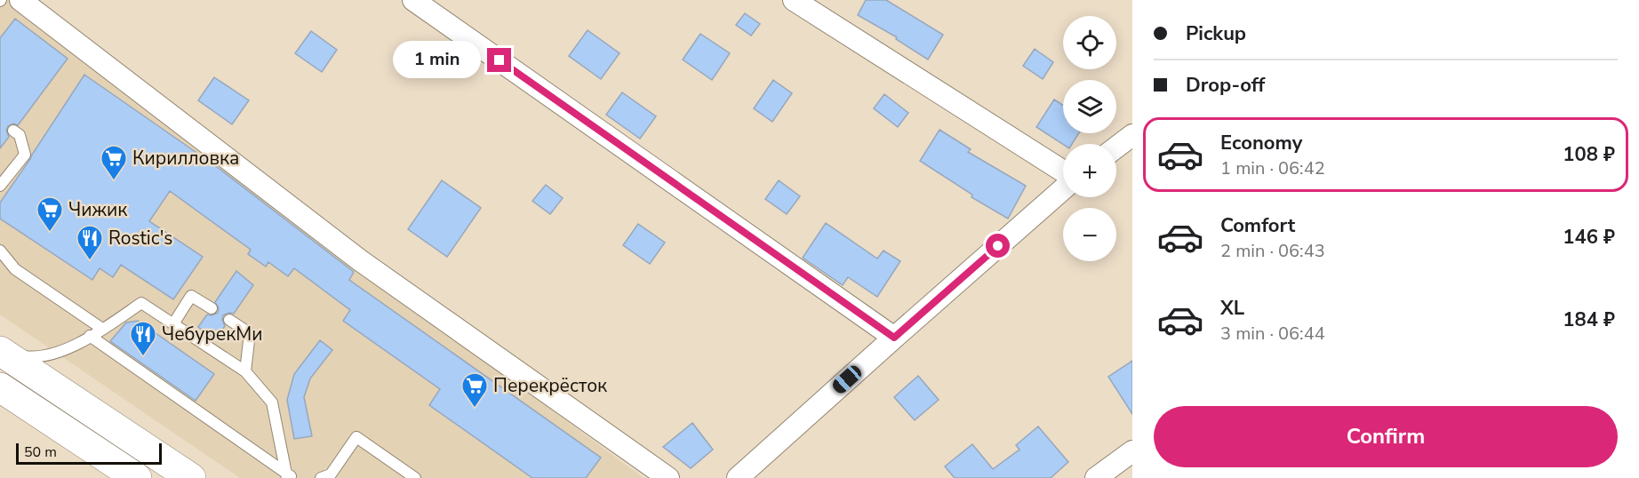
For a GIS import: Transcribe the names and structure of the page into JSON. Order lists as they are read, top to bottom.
{
  "places": {
    "supermarket": ["Кирилловка", "Чижик", "Перекрёсток"],
    "restaurant": ["Rostiс's", "ЧебурекМи"]
  },
  "scale_bar": "50 m",
  "page": {
    "banner": ["Pickup", "Drop-off"],
    "map_buttons": ["+", "−"],
    "bubble": "1 min",
    "list": [
      {
        "name": "Economy",
        "note": "1 min · 06:42",
        "value": "108 ₽"
      },
      {
        "name": "Comfort",
        "note": "2 min · 06:43",
        "value": "146 ₽"
      },
      {
        "name": "XL",
        "note": "3 min · 06:44",
        "value": "184 ₽"
      }
    ],
    "buttons": "Confirm",
    "scale": "50 m"
  }
}
